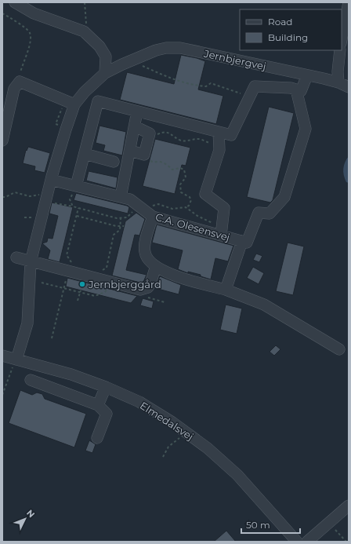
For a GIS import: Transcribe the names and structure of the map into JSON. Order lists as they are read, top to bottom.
{
  "streets": {
    "street": ["Jernbjergvej", "C.A. Olesensvej", "Elmedalsvej"]
  },
  "places": ["Jernbjerggård"],
  "legend": ["Road", "Building"],
  "scale_bar": "50 m",
  "north": "top right"
}
